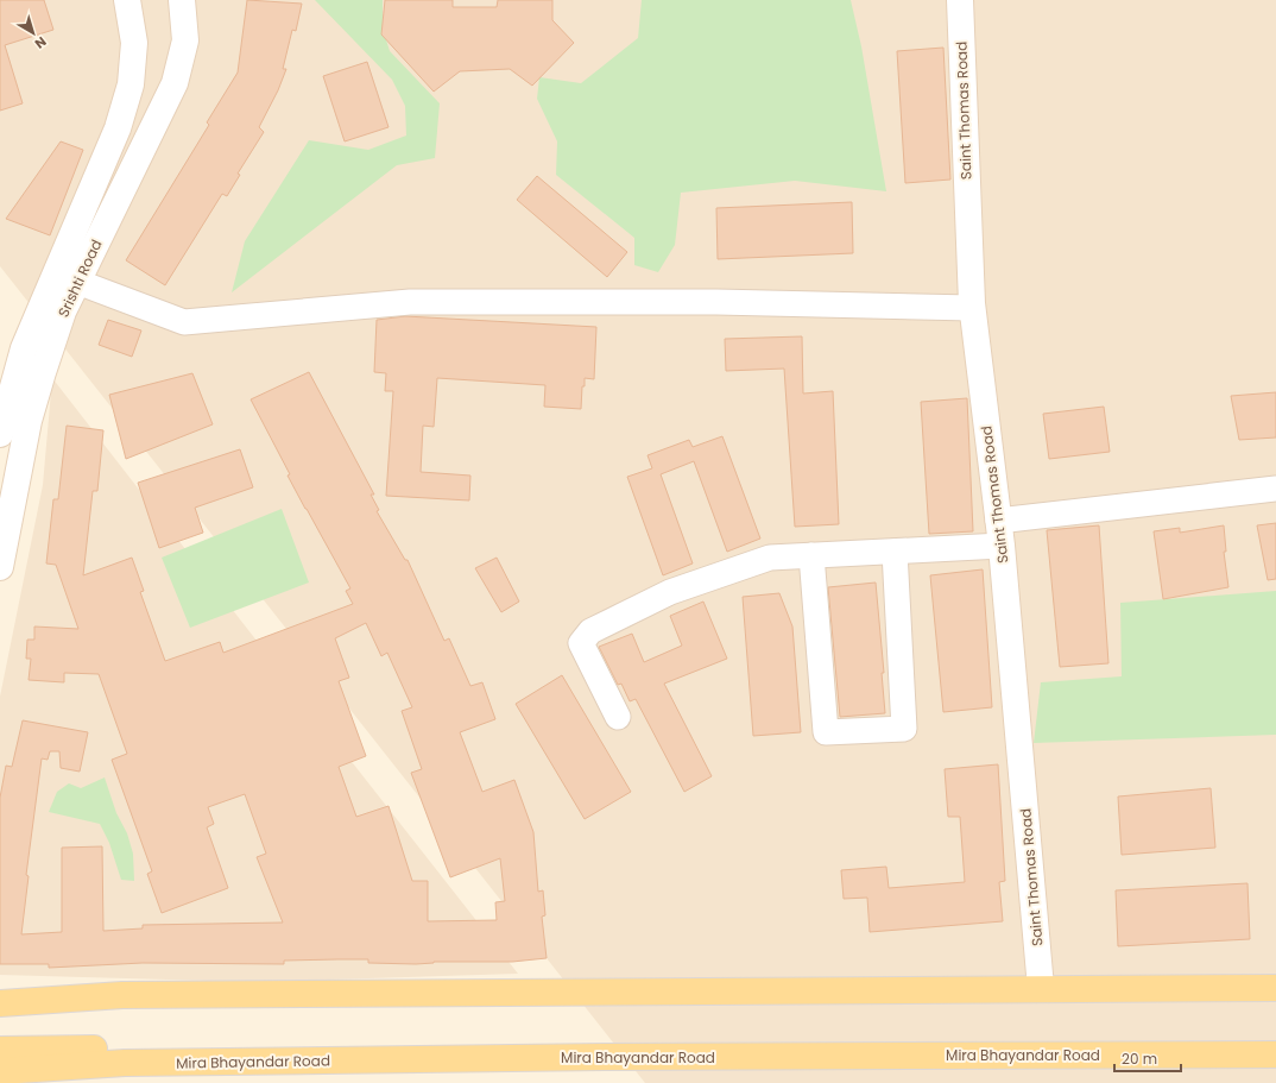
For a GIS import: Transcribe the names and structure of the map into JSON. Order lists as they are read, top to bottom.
{
  "streets": {
    "main road": ["Saint Thomas Road", "Srishti Road", "Mira Bhayandar Road"]
  },
  "scale_bar": "20 m",
  "north": "bottom right"
}
